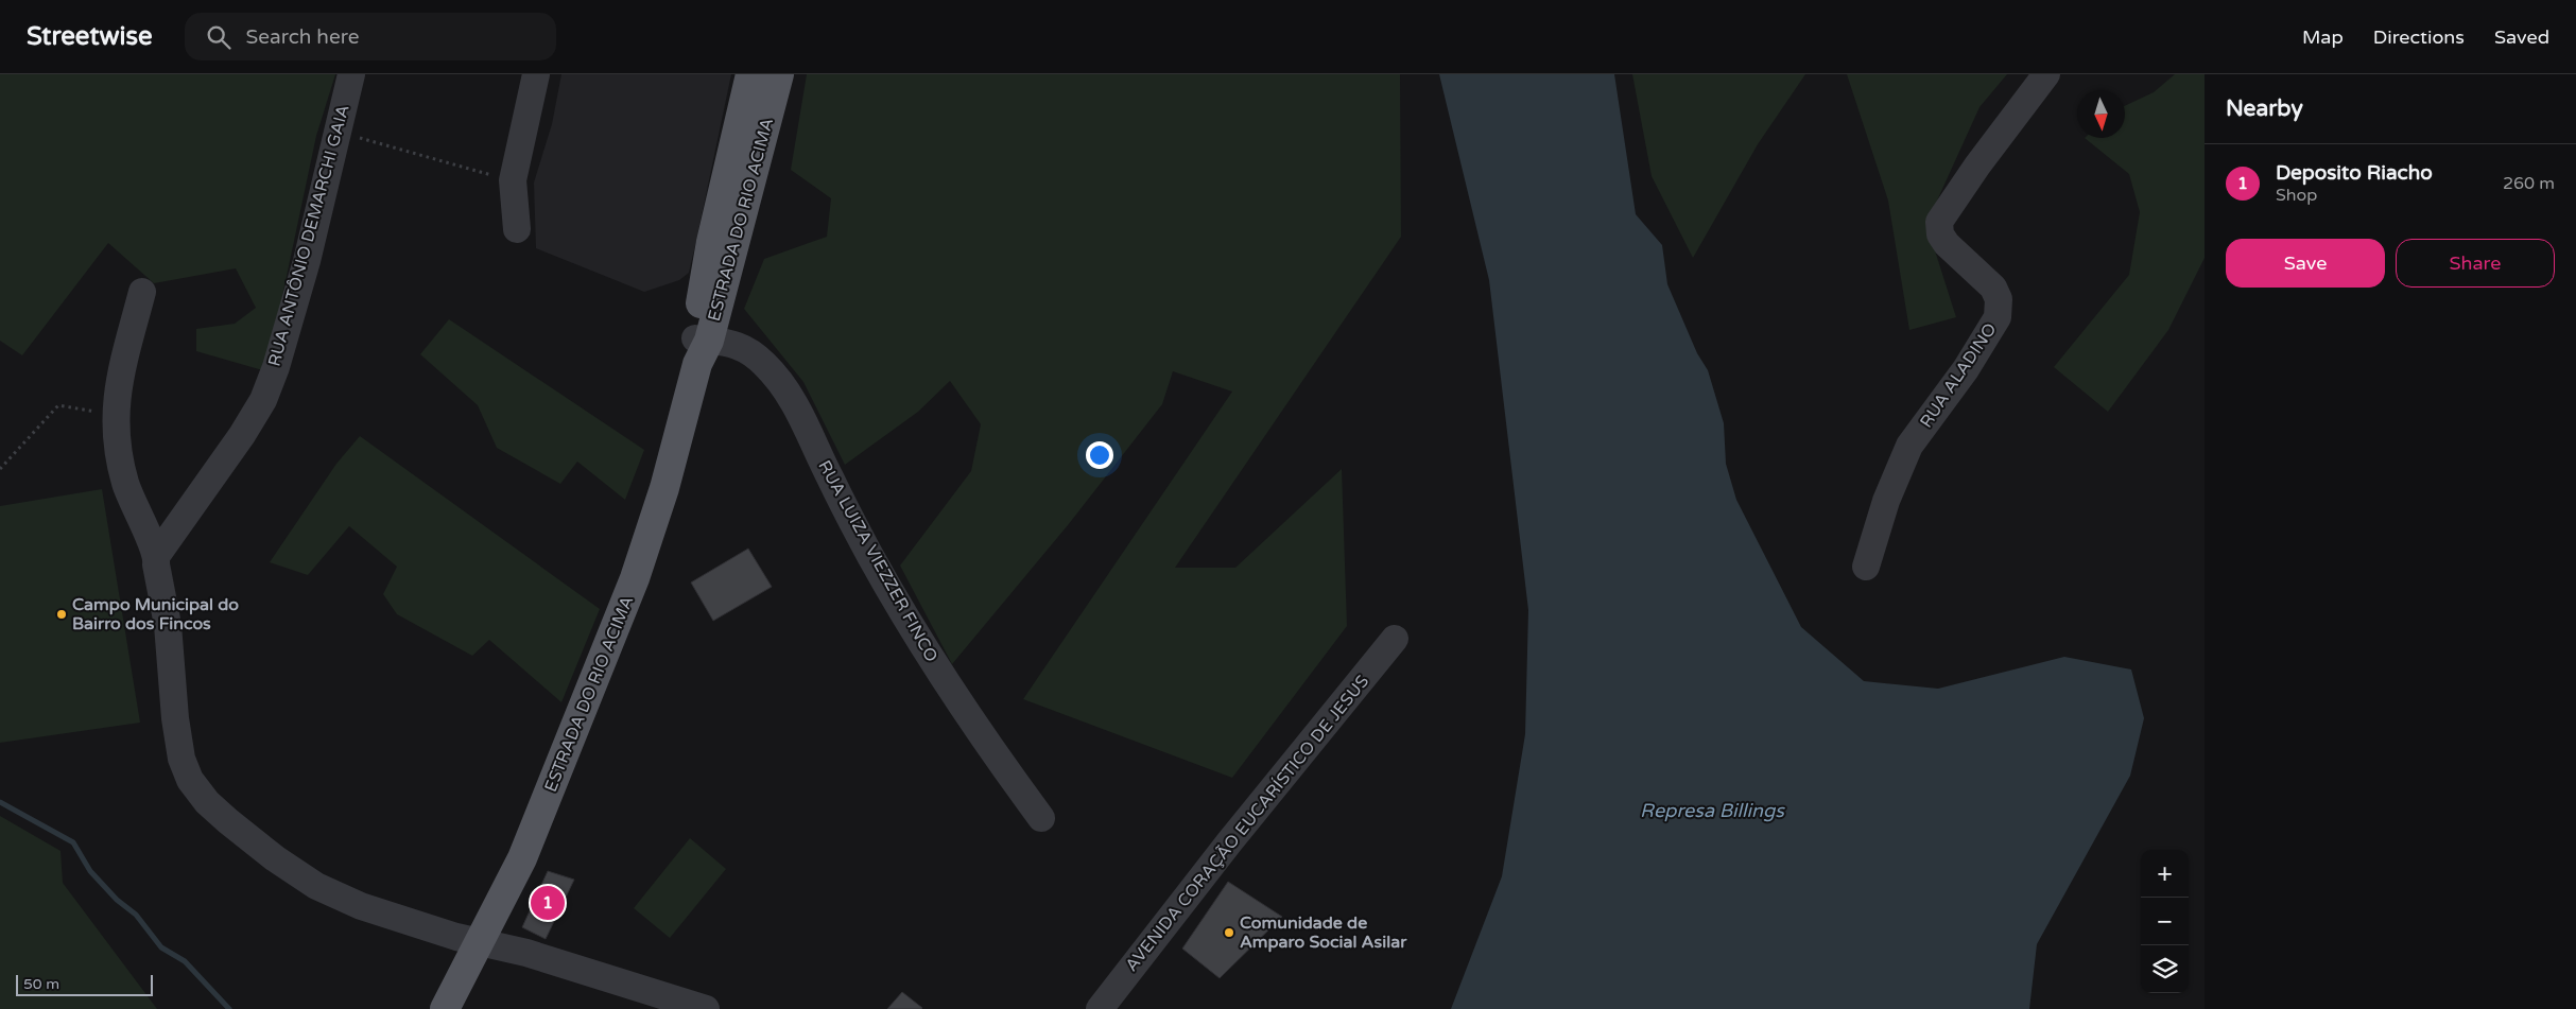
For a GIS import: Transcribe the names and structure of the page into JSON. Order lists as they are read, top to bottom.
{
  "streets": {
    "main road": ["ESTRADA DO RIO ACIMA"],
    "street": [
      "RUA ANTÔNIO DEMARCHI GAIA",
      "RUA ALADINO",
      "RUA LUIZA VIEZZER FINCO",
      "AVENIDA CORAÇÃO EUCARÍSTICO DE JESUS"
    ]
  },
  "crossings": [
    ["ESTRADA DO RIO ACIMA", "RUA LUIZA VIEZZER FINCO"]
  ],
  "water": ["Represa Billings"],
  "places": ["Campo Municipal do Bairro dos Fincos", "Comunidade de Amparo Social Asilar"],
  "scale_bar": "50 m",
  "north": "bottom",
  "page": {
    "header": "Streetwise",
    "search": "Search here",
    "nav": ["Map", "Directions", "Saved"],
    "heading": "Nearby",
    "list": [
      {
        "mark": "1",
        "name": "Deposito Riacho",
        "note": "Shop",
        "value": "260 m"
      }
    ],
    "buttons": ["Save", "Share"],
    "map_buttons": ["+", "−"],
    "pins": "1",
    "scale": "50 m"
  }
}
